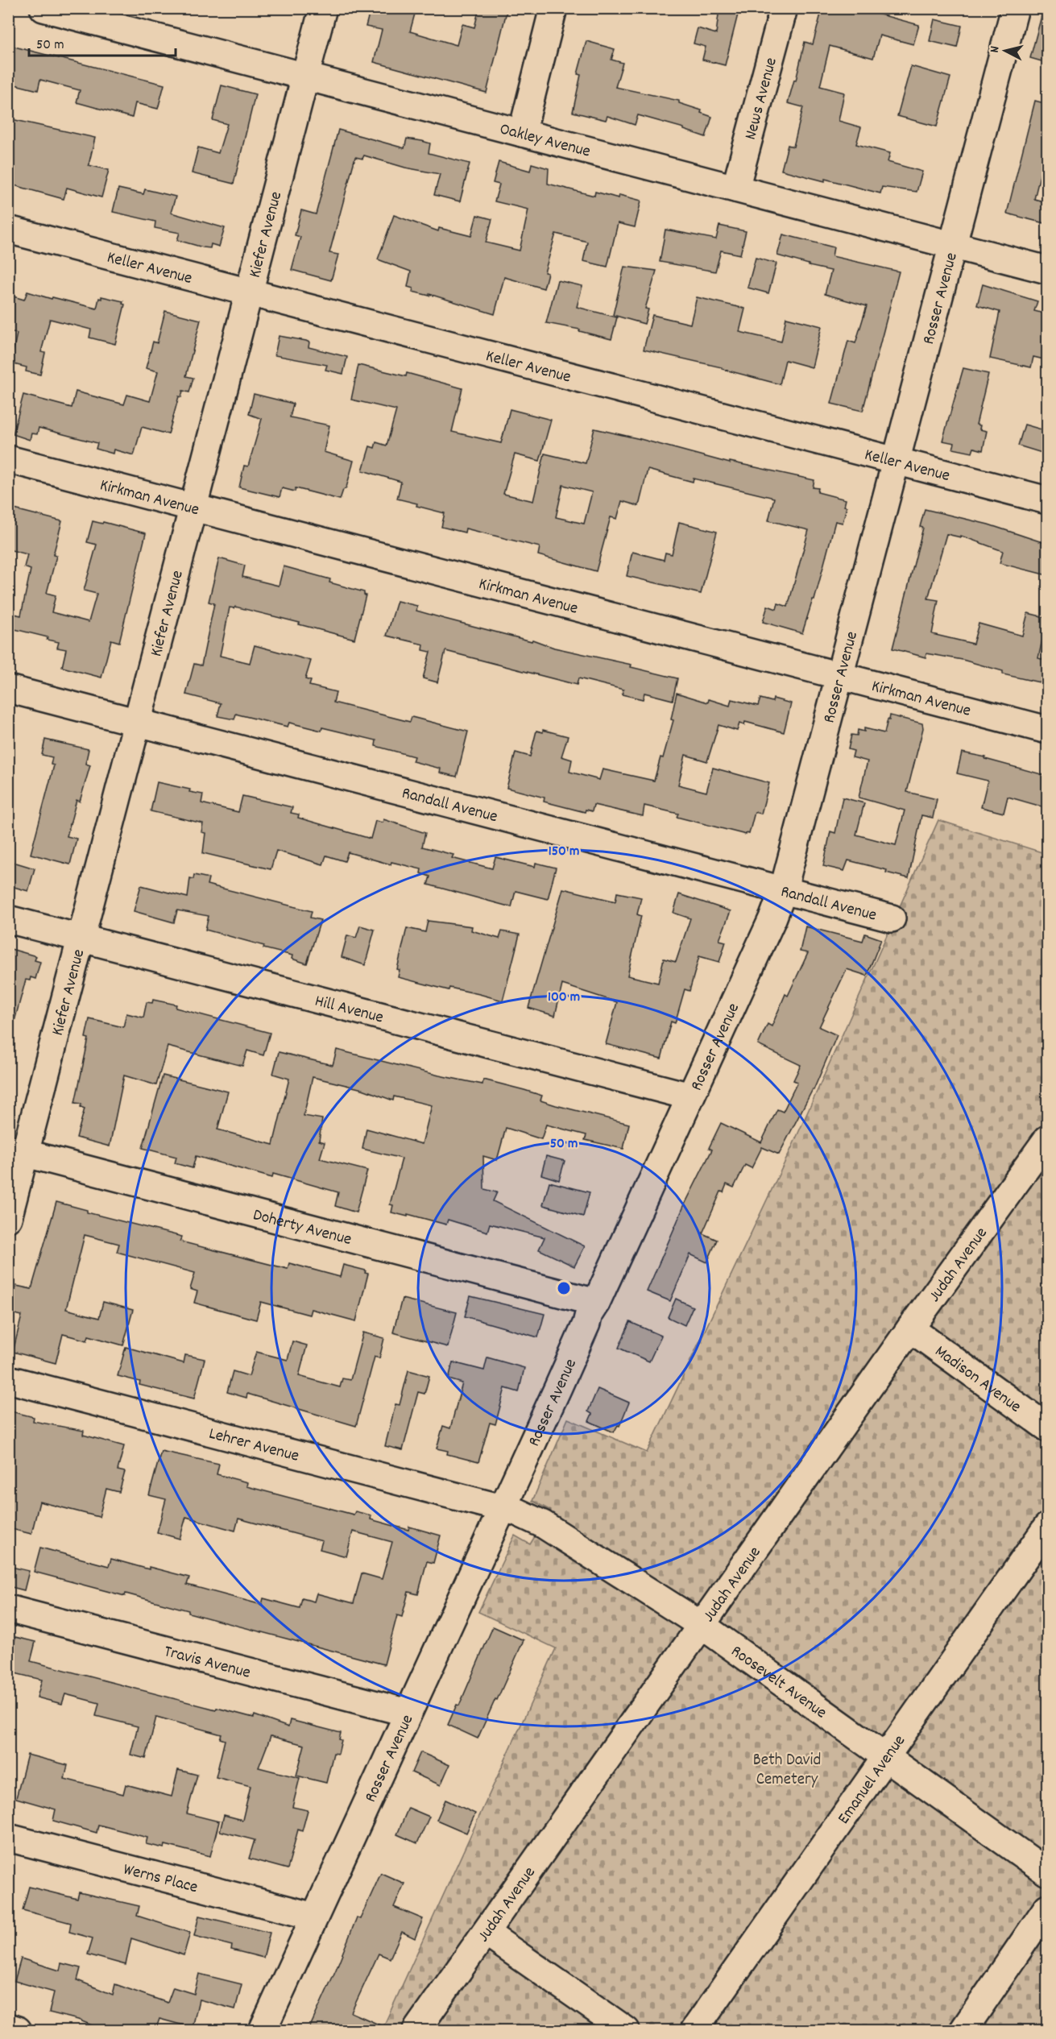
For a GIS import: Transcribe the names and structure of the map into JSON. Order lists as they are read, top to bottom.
{
  "streets": {
    "street": [
      "News Avenue",
      "Oakley Avenue",
      "Kiefer Avenue",
      "Keller Avenue",
      "Rosser Avenue",
      "Kirkman Avenue",
      "Randall Avenue",
      "Hill Avenue",
      "Doherty Avenue",
      "Judah Avenue",
      "Madison Avenue",
      "Lehrer Avenue",
      "Travis Avenue",
      "Roosevelt Avenue",
      "Emanuel Avenue",
      "Werns Place"
    ]
  },
  "crossings": [
    ["News Avenue", "Oakley Avenue"],
    ["Oakley Avenue", "Kiefer Avenue"],
    ["Oakley Avenue", "Rosser Avenue"],
    ["Kiefer Avenue", "Keller Avenue"],
    ["Kiefer Avenue", "Kirkman Avenue"],
    ["Kiefer Avenue", "Randall Avenue"],
    ["Kiefer Avenue", "Hill Avenue"],
    ["Kiefer Avenue", "Doherty Avenue"],
    ["Keller Avenue", "Rosser Avenue"],
    ["Rosser Avenue", "Kirkman Avenue"],
    ["Rosser Avenue", "Randall Avenue"],
    ["Rosser Avenue", "Hill Avenue"],
    ["Rosser Avenue", "Doherty Avenue"],
    ["Rosser Avenue", "Lehrer Avenue"],
    ["Rosser Avenue", "Travis Avenue"],
    ["Rosser Avenue", "Roosevelt Avenue"],
    ["Rosser Avenue", "Werns Place"],
    ["Judah Avenue", "Madison Avenue"],
    ["Judah Avenue", "Roosevelt Avenue"],
    ["Lehrer Avenue", "Roosevelt Avenue"],
    ["Roosevelt Avenue", "Emanuel Avenue"]
  ],
  "parks": ["Beth David Cemetery"],
  "scale_bar": "50 m",
  "north": "left",
  "rings": ["150 m", "100 m", "50 m"]
}
